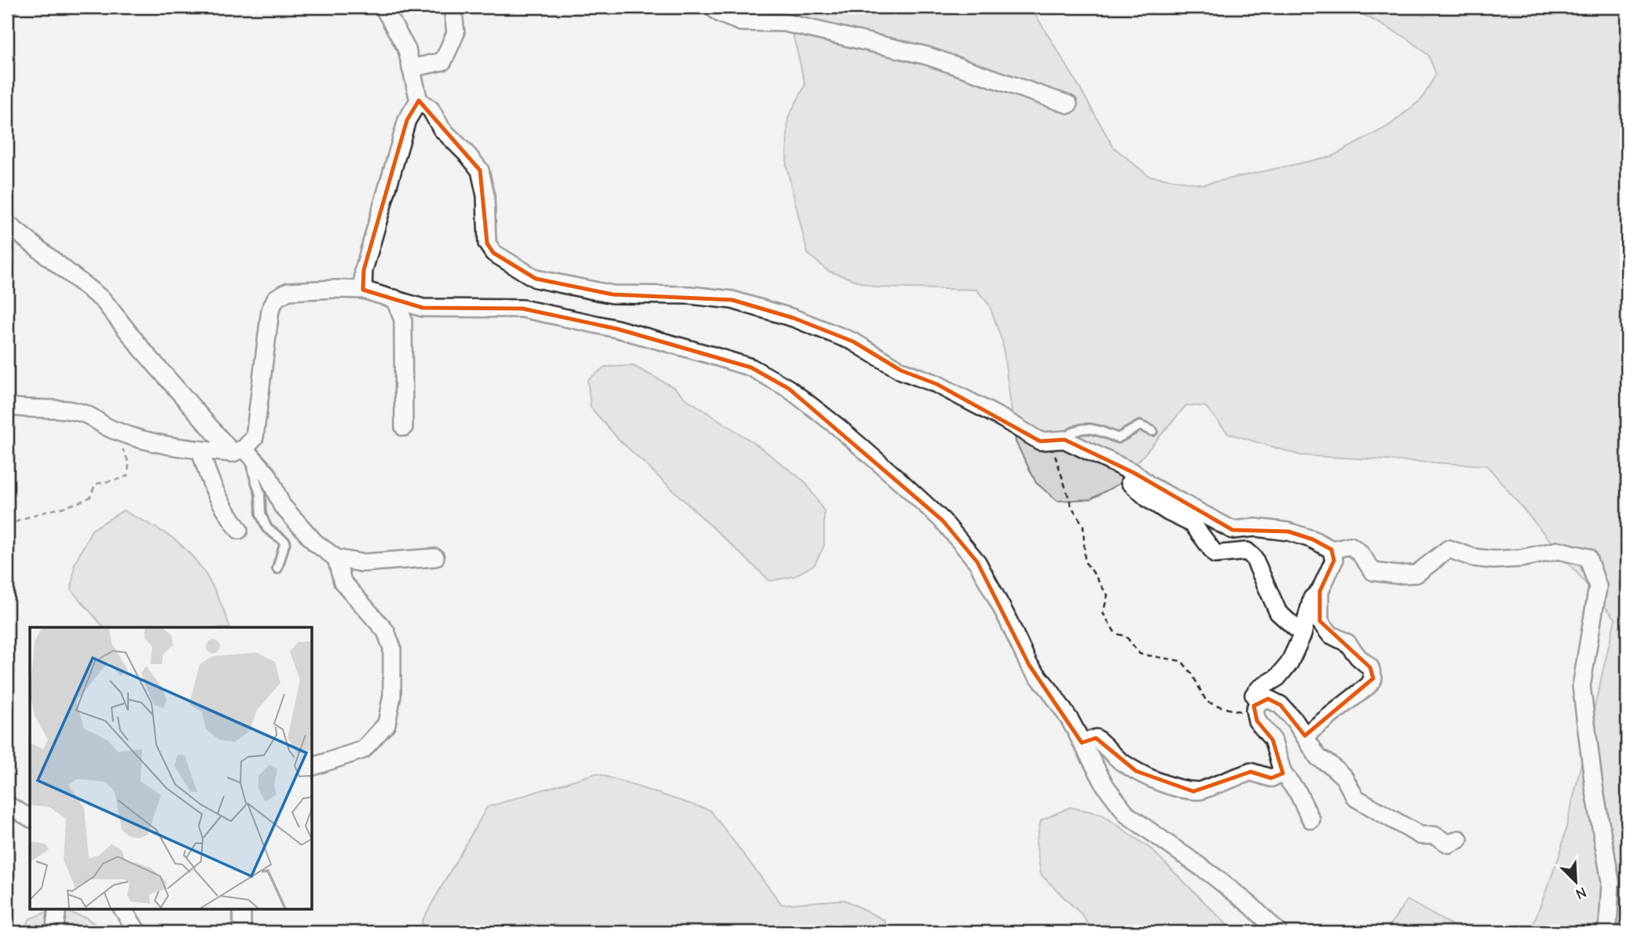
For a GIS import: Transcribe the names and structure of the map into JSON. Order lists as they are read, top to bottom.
{
  "north": "bottom right"
}
